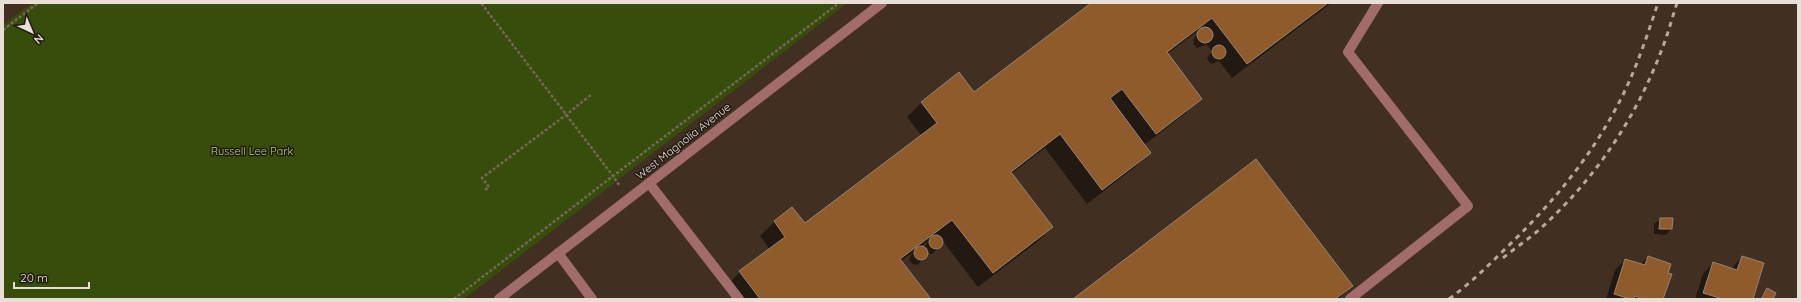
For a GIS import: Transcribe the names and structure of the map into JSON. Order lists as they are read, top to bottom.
{
  "streets": {
    "street": ["West Magnolia Avenue"]
  },
  "parks": ["Russell Lee Park"],
  "scale_bar": "20 m",
  "north": "bottom right"
}
